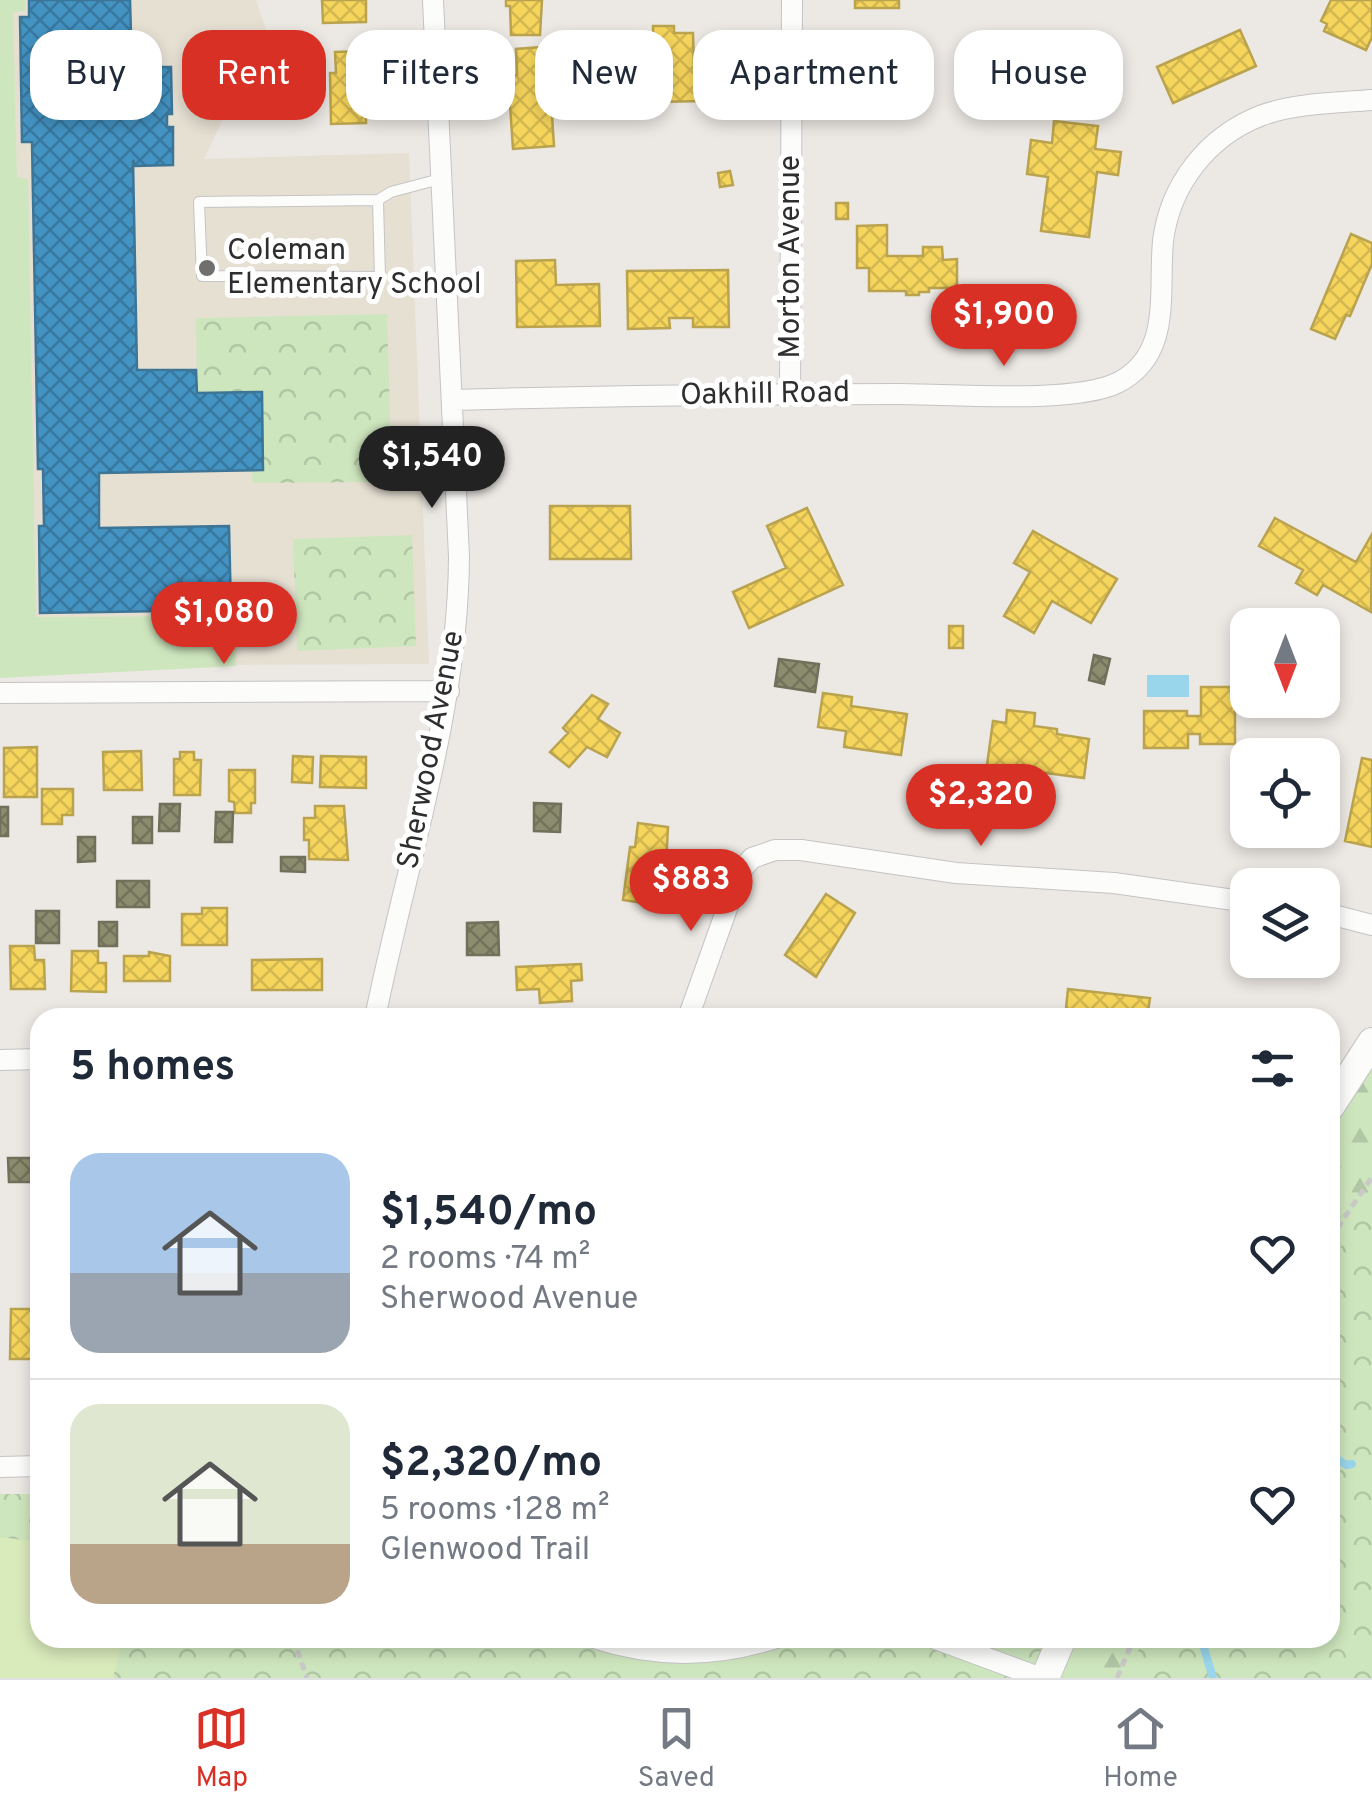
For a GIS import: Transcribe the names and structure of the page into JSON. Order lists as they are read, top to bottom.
{
  "streets": {
    "street": ["Morton Avenue", "Oakhill Road", "Sherwood Avenue"]
  },
  "crossings": [
    ["Morton Avenue", "Oakhill Road"],
    ["Oakhill Road", "Sherwood Avenue"]
  ],
  "places": ["Coleman Elementary School"],
  "north": "bottom",
  "page": {
    "chip": [
      "Buy",
      "Rent",
      "Filters",
      "New",
      "Apartment",
      "House"
    ],
    "price": [
      "$1,900",
      "$1,540",
      "$1,080",
      "$2,320",
      "$883"
    ],
    "heading": "5 homes",
    "list": [
      {
        "name": "$1,540/mo",
        "note": "2 rooms · 74 m² · Sherwood Avenue"
      },
      {
        "name": "$2,320/mo",
        "note": "5 rooms · 128 m² · Glenwood Trail"
      }
    ],
    "tabs": ["Map", "Saved", "Home"]
  }
}
